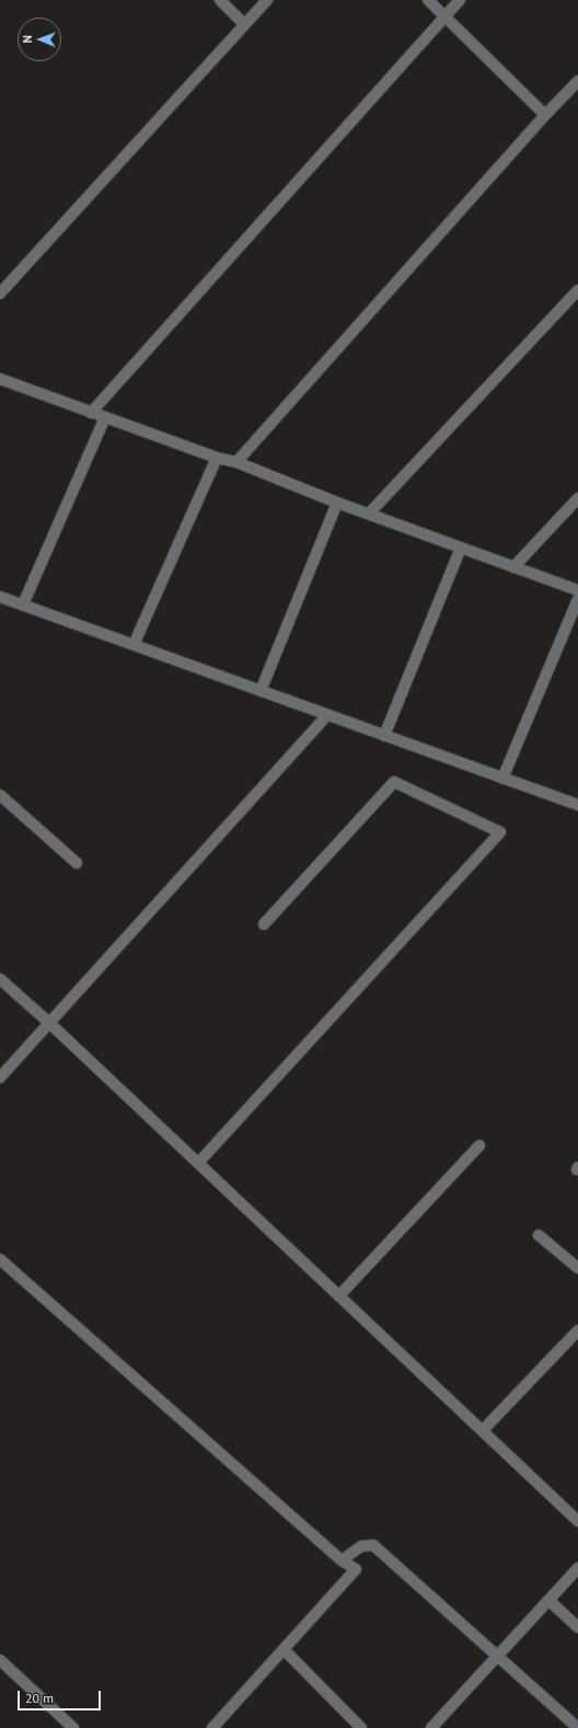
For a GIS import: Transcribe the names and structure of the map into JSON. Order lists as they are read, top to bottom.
{
  "scale_bar": "20 m",
  "north": "left"
}
